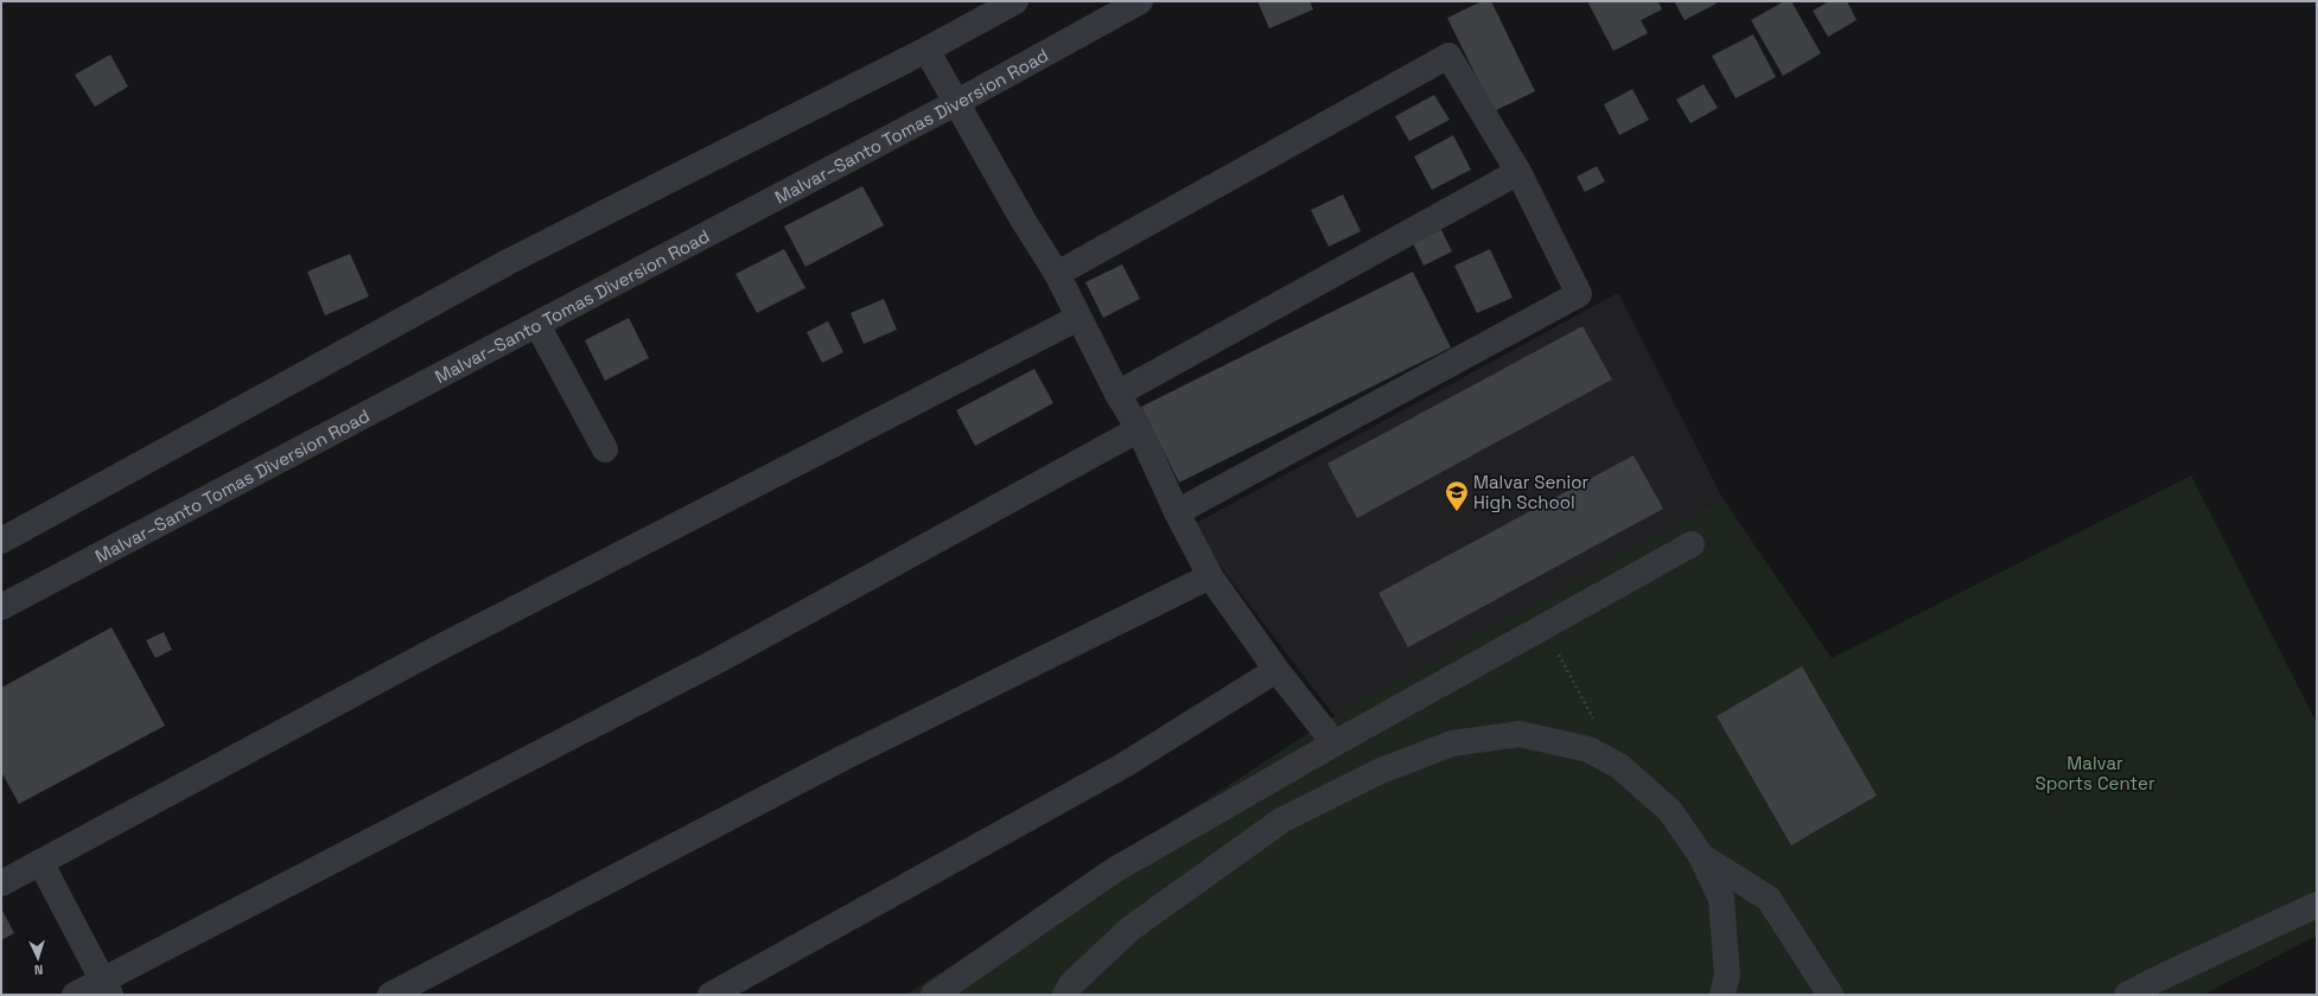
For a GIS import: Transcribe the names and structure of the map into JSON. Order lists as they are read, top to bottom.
{
  "streets": {
    "street": ["Malvar–Santo Tomas Diversion Road"]
  },
  "parks": ["Malvar Sports Center"],
  "places": {
    "school or university": ["Malvar Senior High School"]
  },
  "north": "bottom"
}
